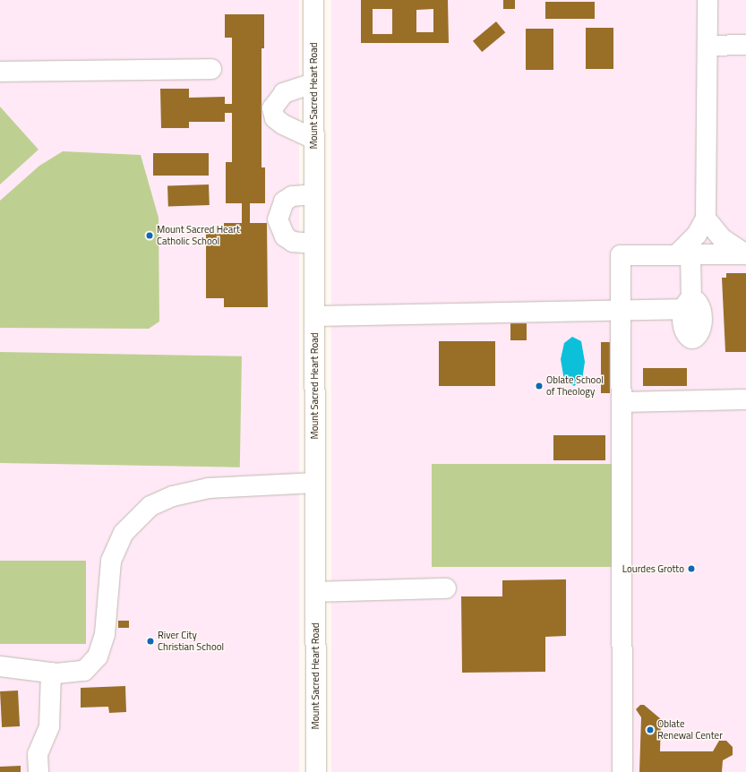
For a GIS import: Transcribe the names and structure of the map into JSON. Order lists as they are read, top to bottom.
{
  "streets": {
    "street": ["Mount Sacred Heart Road"]
  },
  "places": [
    "Mount Sacred Heart Catholic School",
    "Oblate School of Theology",
    "Lourdes Grotto",
    "River City Christian School",
    "Oblate Renewal Center"
  ]
}
